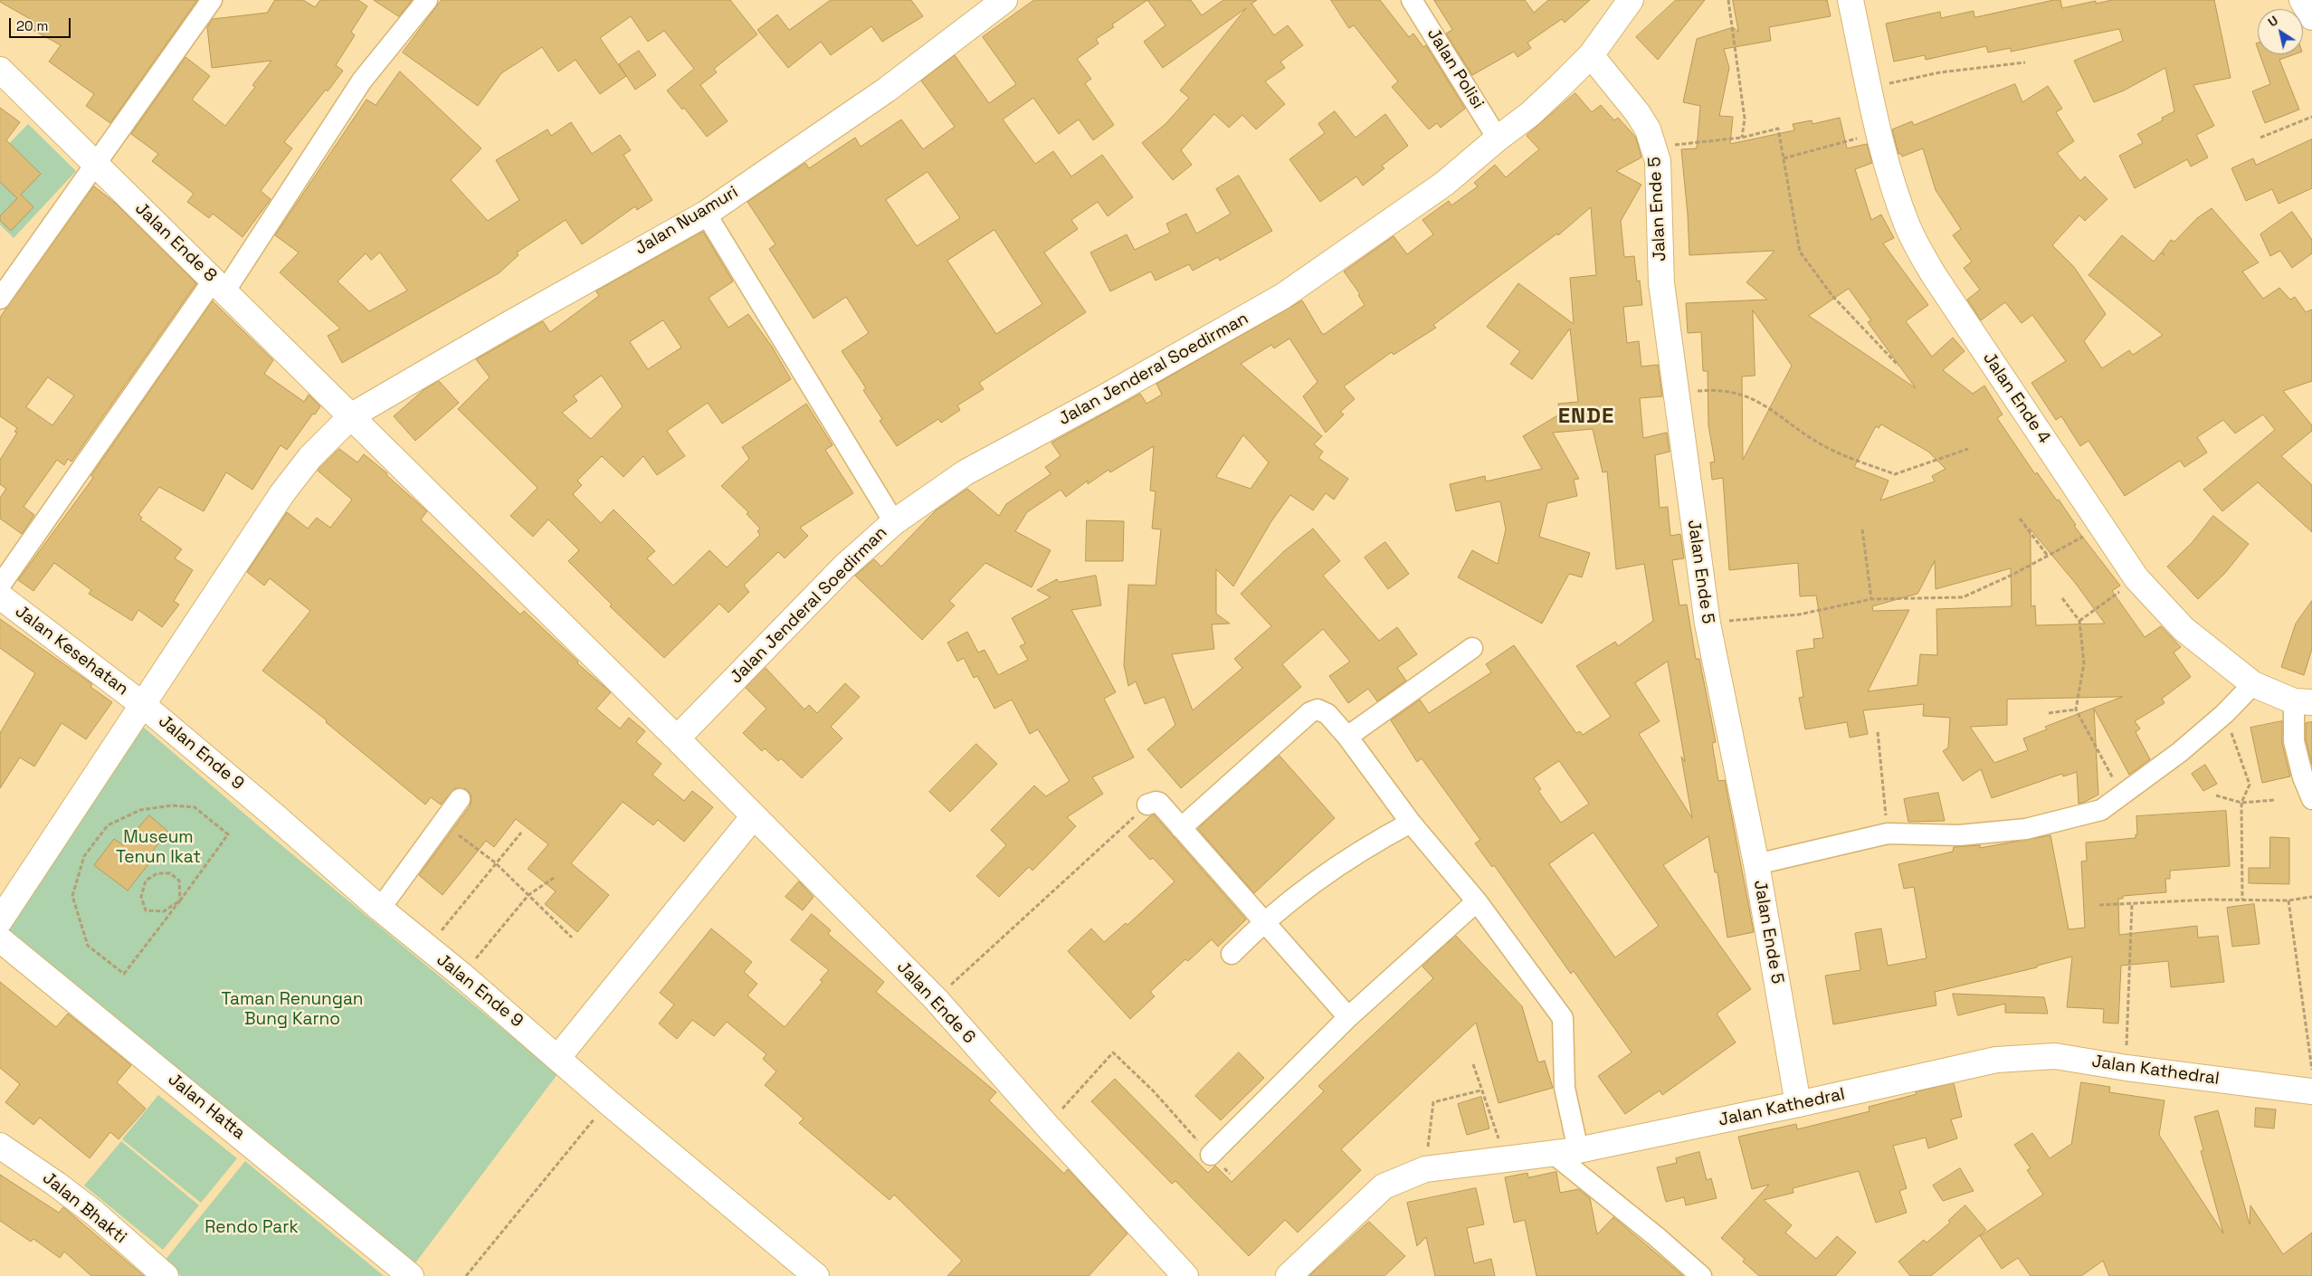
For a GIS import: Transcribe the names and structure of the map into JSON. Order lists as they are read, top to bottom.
{
  "streets": {
    "main road": [
      "Jalan Ende 5",
      "Jalan Nuamuri",
      "Jalan Ende 8",
      "Jalan Jenderal Soedirman",
      "Jalan Ende 4",
      "Jalan Kesehatan",
      "Jalan Ende 9",
      "Jalan Ende 6",
      "Jalan Kathedral",
      "Jalan Hatta",
      "Jalan Bhakti"
    ],
    "street": ["Jalan Polisi"]
  },
  "crossings": [
    ["Jalan Polisi", "Jalan Jenderal Soedirman"],
    ["Jalan Ende 5", "Jalan Jenderal Soedirman"],
    ["Jalan Ende 5", "Jalan Kathedral"],
    ["Jalan Nuamuri", "Jalan Ende 8"],
    ["Jalan Nuamuri", "Jalan Kesehatan"],
    ["Jalan Nuamuri", "Jalan Ende 9"],
    ["Jalan Ende 8", "Jalan Jenderal Soedirman"],
    ["Jalan Ende 8", "Jalan Ende 6"],
    ["Jalan Jenderal Soedirman", "Jalan Ende 6"],
    ["Jalan Kesehatan", "Jalan Ende 9"]
  ],
  "districts": ["ENDE"],
  "parks": ["Museum Tenun Ikat", "Taman Renungan Bung Karno", "Rendo Park"],
  "scale_bar": "20 m",
  "north": "top left"
}
